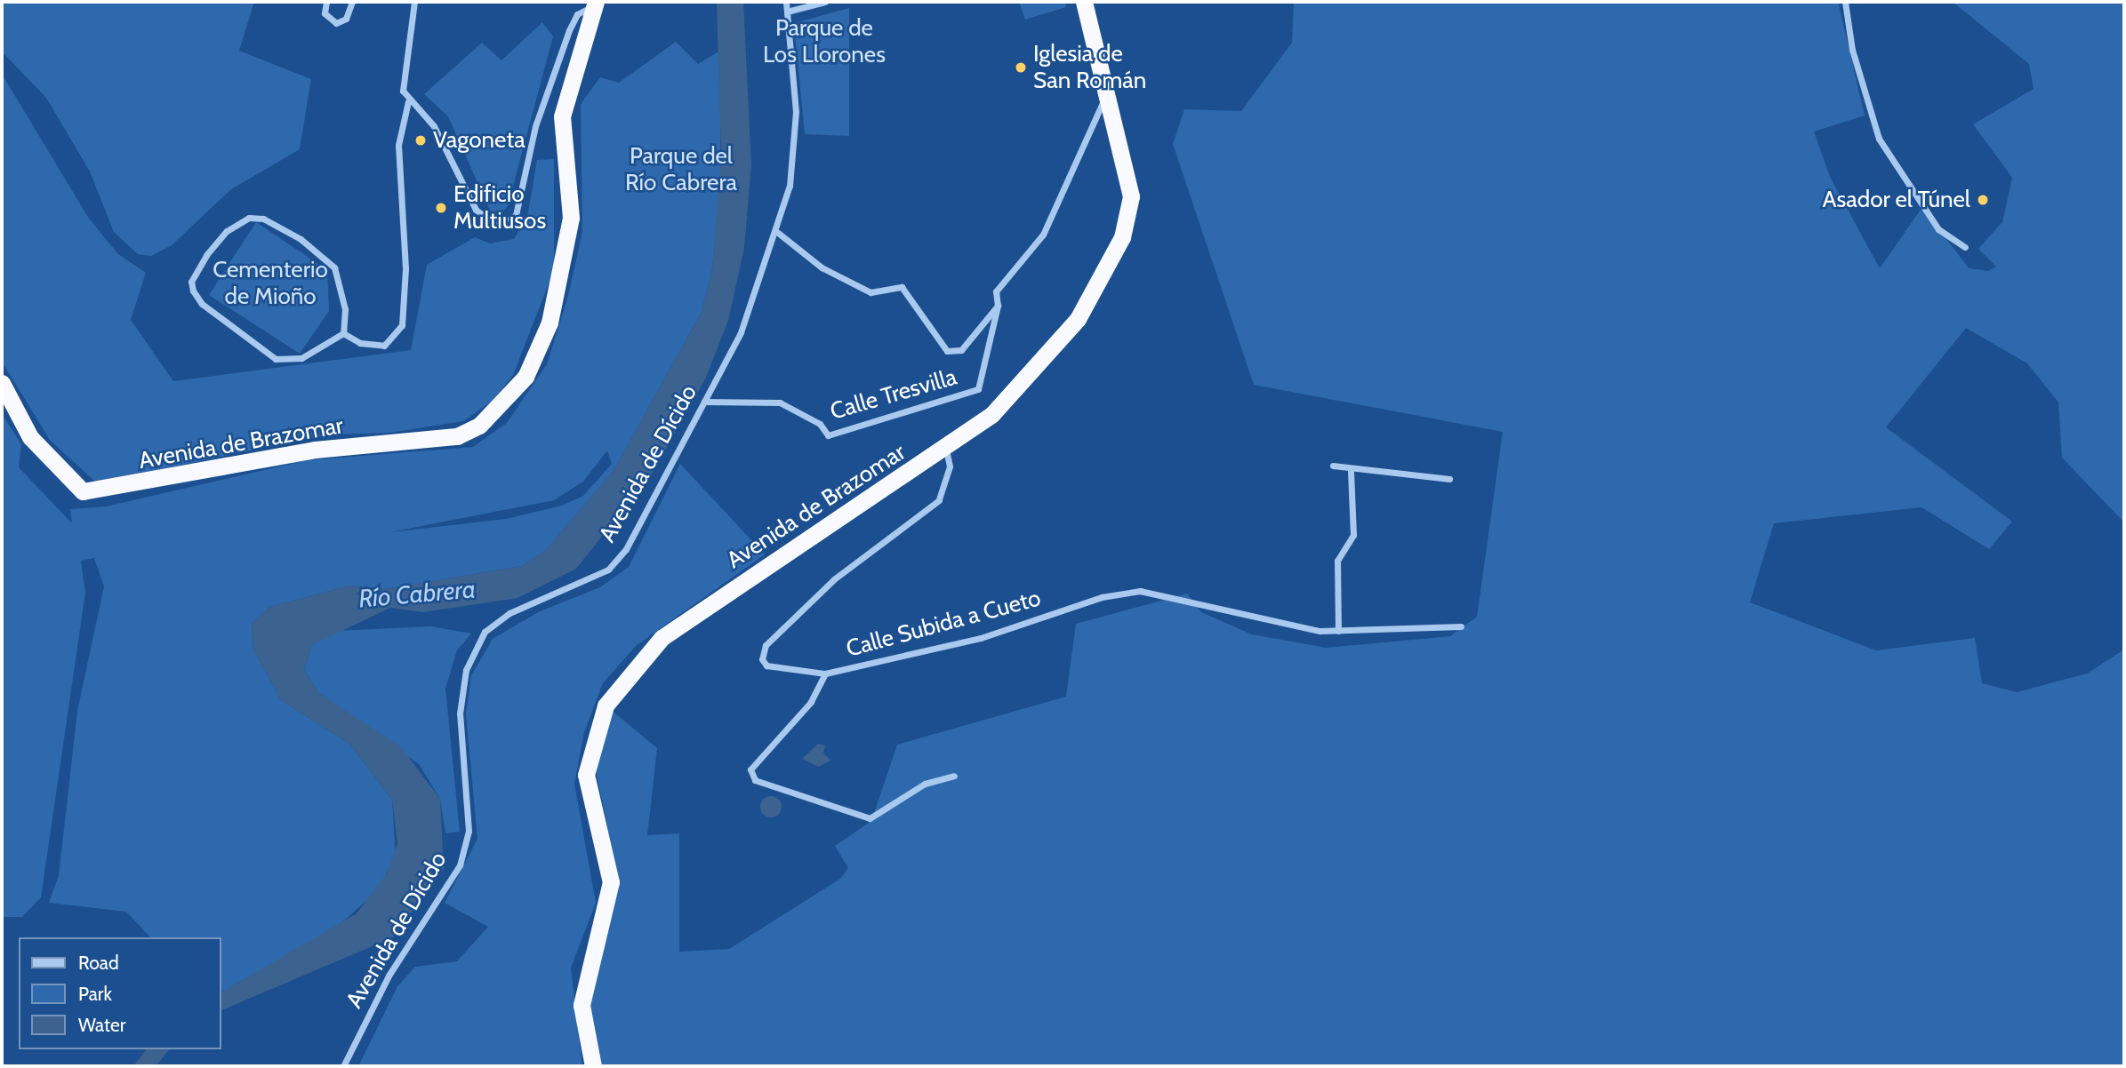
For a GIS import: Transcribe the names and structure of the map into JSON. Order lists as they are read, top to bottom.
{
  "streets": {
    "highway": ["Avenida de Brazomar"],
    "street": ["Calle Tresvilla", "Avenida de Dícido", "Calle Subida a Cueto"]
  },
  "crossings": [
    ["Calle Tresvilla", "Avenida de Brazomar"],
    ["Calle Tresvilla", "Avenida de Dícido"],
    ["Avenida de Brazomar", "Calle Subida a Cueto"]
  ],
  "water": ["Río Cabrera"],
  "parks": ["Parque de Los Llorones", "Parque del Río Cabrera", "Cementerio de Mioño"],
  "places": [
    "Iglesia de San Román",
    "Vagoneta",
    "Asador el Túnel",
    "Edificio Multiusos"
  ],
  "legend": ["Road", "Park", "Water"]
}
